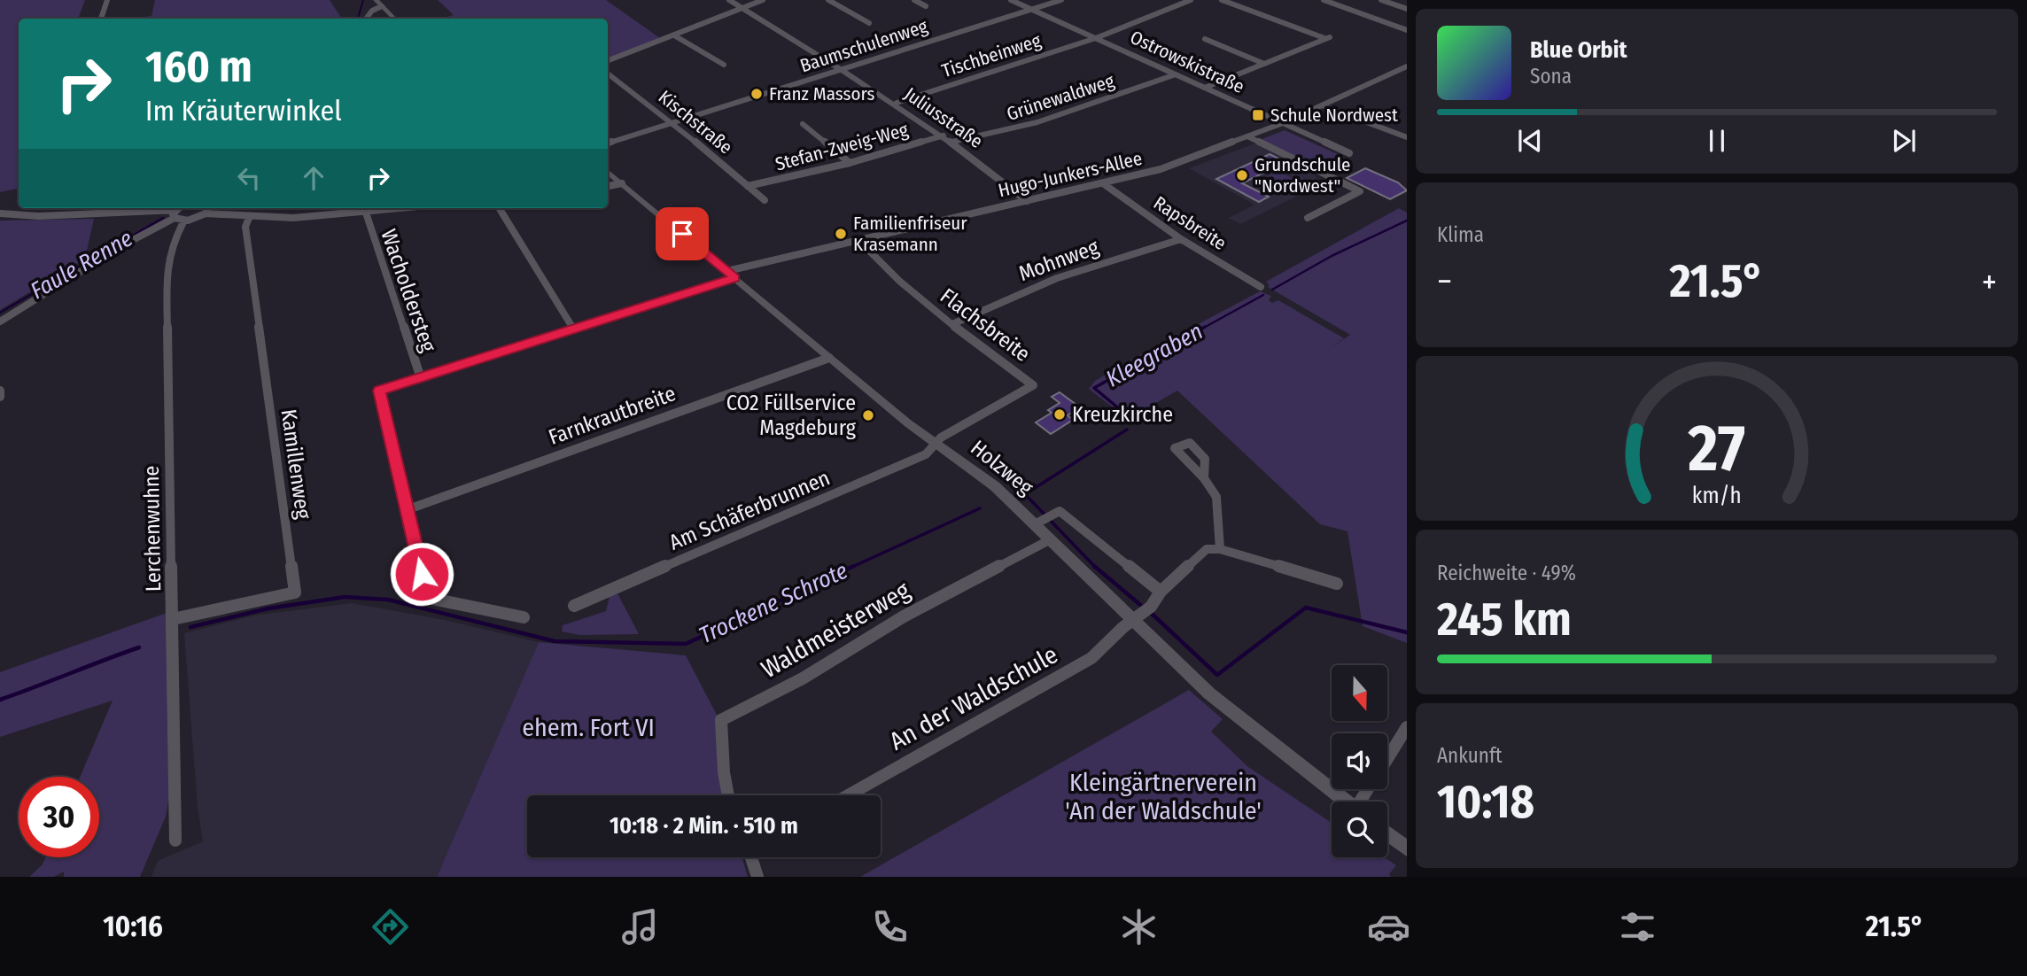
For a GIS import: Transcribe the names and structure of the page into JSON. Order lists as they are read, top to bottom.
{
  "streets": {
    "street": [
      "Baumschulenweg",
      "Tischbeinweg",
      "Ostrowskistraße",
      "Grünewaldweg",
      "Juliusstraße",
      "Kischstraße",
      "Stefan-Zweig-Weg",
      "Hugo-Junkers-Allee",
      "Rapsbreite",
      "Mohnweg",
      "Wacholdersteg",
      "Flachsbreite",
      "Farnkrautbreite",
      "Kamillenweg",
      "Holzweg",
      "Am Schäferbrunnen",
      "Lerchenwuhne",
      "Waldmeisterweg",
      "An der Waldschule"
    ]
  },
  "crossings": [
    ["Baumschulenweg", "Ostrowskistraße"],
    ["Baumschulenweg", "Juliusstraße"],
    ["Baumschulenweg", "Kischstraße"],
    ["Tischbeinweg", "Ostrowskistraße"],
    ["Tischbeinweg", "Juliusstraße"],
    ["Ostrowskistraße", "Grünewaldweg"],
    ["Ostrowskistraße", "Hugo-Junkers-Allee"],
    ["Grünewaldweg", "Juliusstraße"],
    ["Juliusstraße", "Stefan-Zweig-Weg"],
    ["Juliusstraße", "Hugo-Junkers-Allee"],
    ["Kischstraße", "Stefan-Zweig-Weg"],
    ["Hugo-Junkers-Allee", "Rapsbreite"],
    ["Hugo-Junkers-Allee", "Wacholdersteg"],
    ["Hugo-Junkers-Allee", "Flachsbreite"],
    ["Hugo-Junkers-Allee", "Farnkrautbreite"],
    ["Hugo-Junkers-Allee", "Holzweg"],
    ["Rapsbreite", "Mohnweg"],
    ["Mohnweg", "Flachsbreite"],
    ["Flachsbreite", "Holzweg"],
    ["Flachsbreite", "Am Schäferbrunnen"],
    ["Farnkrautbreite", "Holzweg"],
    ["Kamillenweg", "Lerchenwuhne"],
    ["Holzweg", "Am Schäferbrunnen"],
    ["Holzweg", "Waldmeisterweg"],
    ["Holzweg", "An der Waldschule"]
  ],
  "water": ["Faule Renne", "Kleegraben", "Trockene Schrote"],
  "parks": ["ehem. Fort VI", "Kleingärtnerverein 'An der Waldschule'"],
  "places": {
    "other": [
      "Franz Massors",
      "Grundschule \"Nordwest\"",
      "Familienfriseur Krasemann",
      "Kreuzkirche",
      "CO2 Füllservice Magdeburg"
    ],
    "transit": ["Schule Nordwest"]
  },
  "north": "bottom",
  "page": {
    "turn": ["160 m", "Im Kräuterwinkel"],
    "song": ["Blue Orbit", "Sona"],
    "tile": [
      "Klima",
      ["Reichweite · 49%", "245 km"],
      ["Ankunft", "10:18"]
    ],
    "heat": ["−", "21.5°", "+"],
    "limit": "30",
    "trip": "10:18 · 2 Min. · 510 m",
    "tabs": ["10:16", "21.5°"],
    "gauge": ["27", "km/h"]
  }
}
